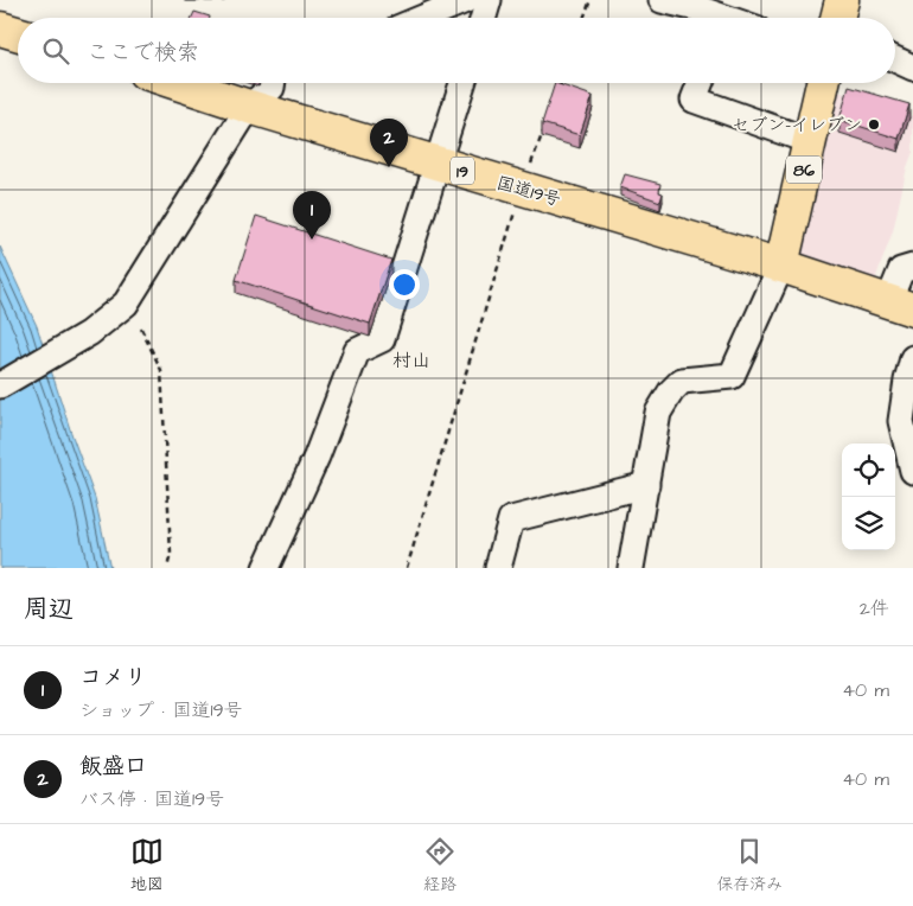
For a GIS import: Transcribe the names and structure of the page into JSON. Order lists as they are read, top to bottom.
{
  "streets": {
    "main road": ["86", "19", "国道19号"]
  },
  "crossings": [
    ["86", "国道19号"]
  ],
  "districts": ["村山"],
  "places": ["セブン-イレブン"],
  "page": {
    "search": "ここで検索",
    "pins": ["2", "1"],
    "heading": ["周辺", "2件"],
    "list": [
      {
        "mark": "1",
        "name": "コメリ",
        "note": "ショップ · 国道19号",
        "value": "40 m"
      },
      {
        "mark": "2",
        "name": "飯盛口",
        "note": "バス停 · 国道19号",
        "value": "40 m"
      }
    ],
    "nav": ["地図", "経路", "保存済み"]
  }
}
